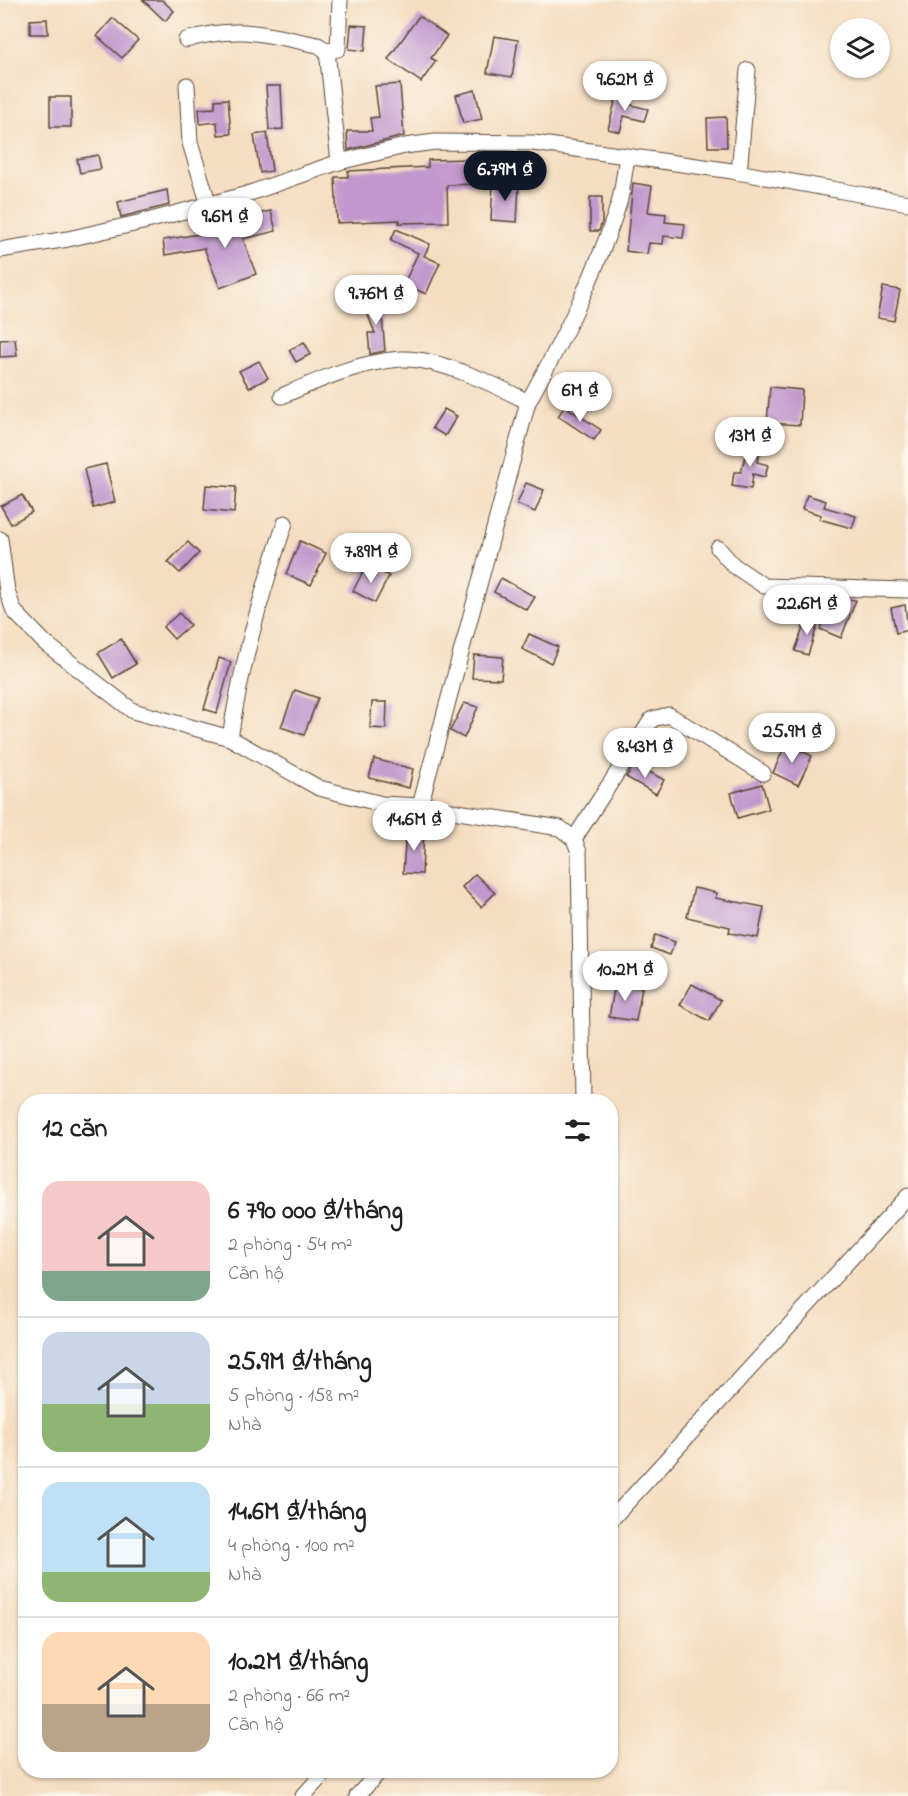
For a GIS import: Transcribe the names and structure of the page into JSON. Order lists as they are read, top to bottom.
{
  "page": {
    "price": [
      "9.62M ₫",
      "6.79M ₫",
      "9.6M ₫",
      "9.76M ₫",
      "6M ₫",
      "13M ₫",
      "7.89M ₫",
      "22.6M ₫",
      "25.9M ₫",
      "8.43M ₫",
      "14.6M ₫",
      "10.2M ₫"
    ],
    "heading": "12 căn",
    "list": [
      {
        "name": "6 790 000 ₫/tháng",
        "note": "2 phòng · 54 m² · Căn hộ"
      },
      {
        "name": "25.9M ₫/tháng",
        "note": "5 phòng · 158 m² · Nhà"
      },
      {
        "name": "14.6M ₫/tháng",
        "note": "4 phòng · 100 m² · Nhà"
      },
      {
        "name": "10.2M ₫/tháng",
        "note": "2 phòng · 66 m² · Căn hộ"
      }
    ]
  }
}
